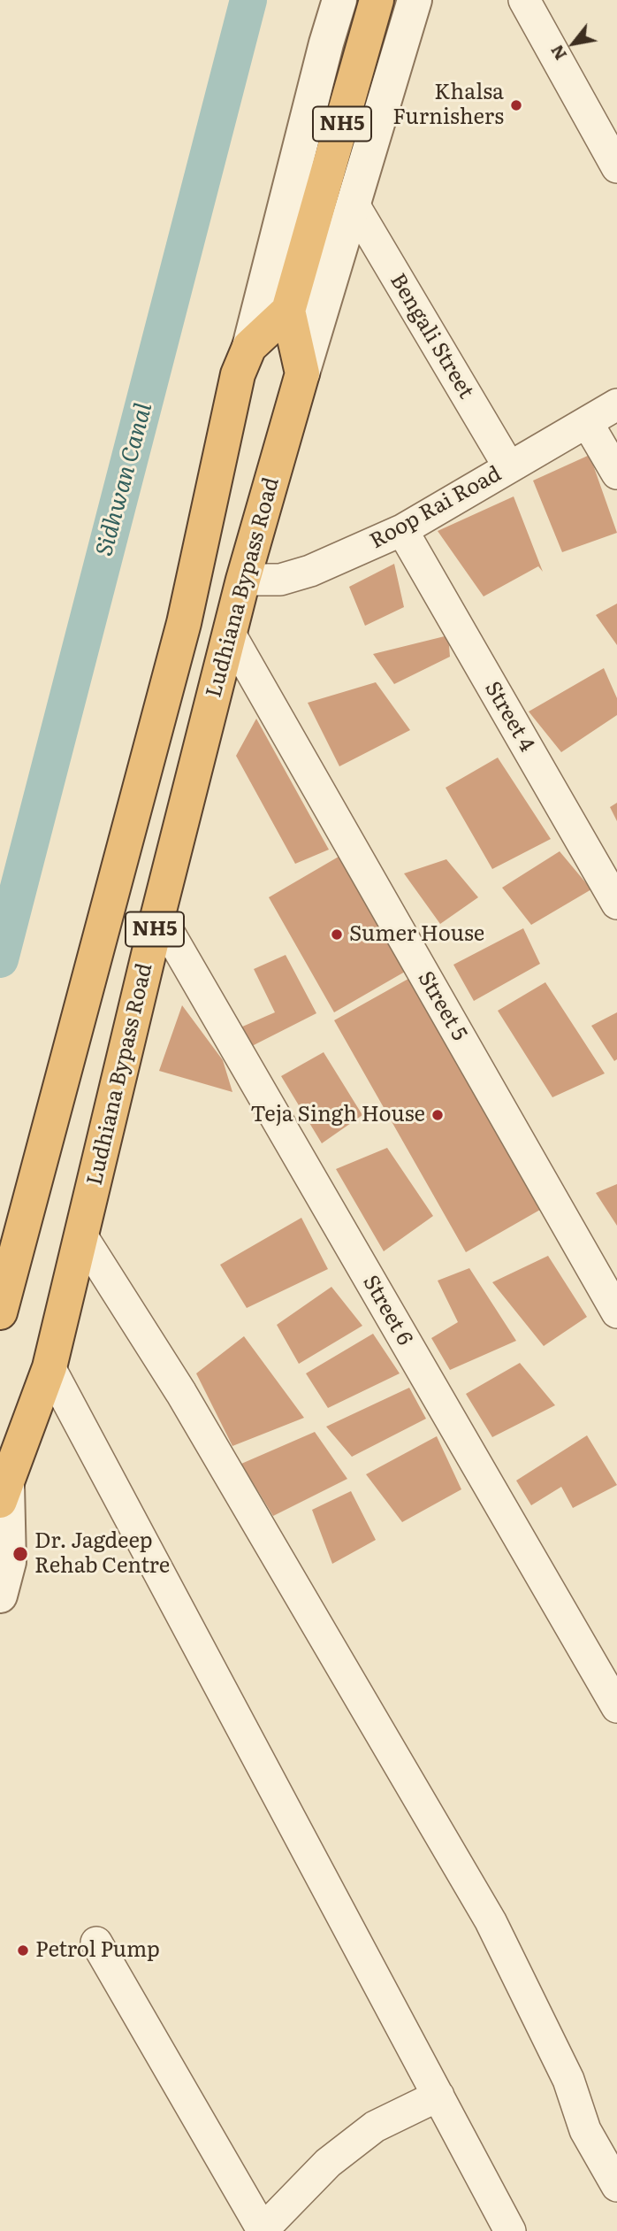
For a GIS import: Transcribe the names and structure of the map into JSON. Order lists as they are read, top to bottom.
{
  "streets": {
    "highway": ["NH5", "Ludhiana Bypass Road"],
    "street": [
      "Bengali Street",
      "Roop Rai Road",
      "Street 4",
      "Street 5",
      "Street 6"
    ]
  },
  "crossings": [
    ["NH5", "Ludhiana Bypass Road"],
    ["Bengali Street", "Roop Rai Road"],
    ["Roop Rai Road", "Ludhiana Bypass Road"],
    ["Roop Rai Road", "Street 4"],
    ["Ludhiana Bypass Road", "Street 5"],
    ["Ludhiana Bypass Road", "Street 6"]
  ],
  "water": ["Sidhwan Canal"],
  "places": [
    "Khalsa Furnishers",
    "Sumer House",
    "Teja Singh House",
    "Dr. Jagdeep Rehab Centre",
    "Petrol Pump"
  ],
  "north": "bottom left"
}
